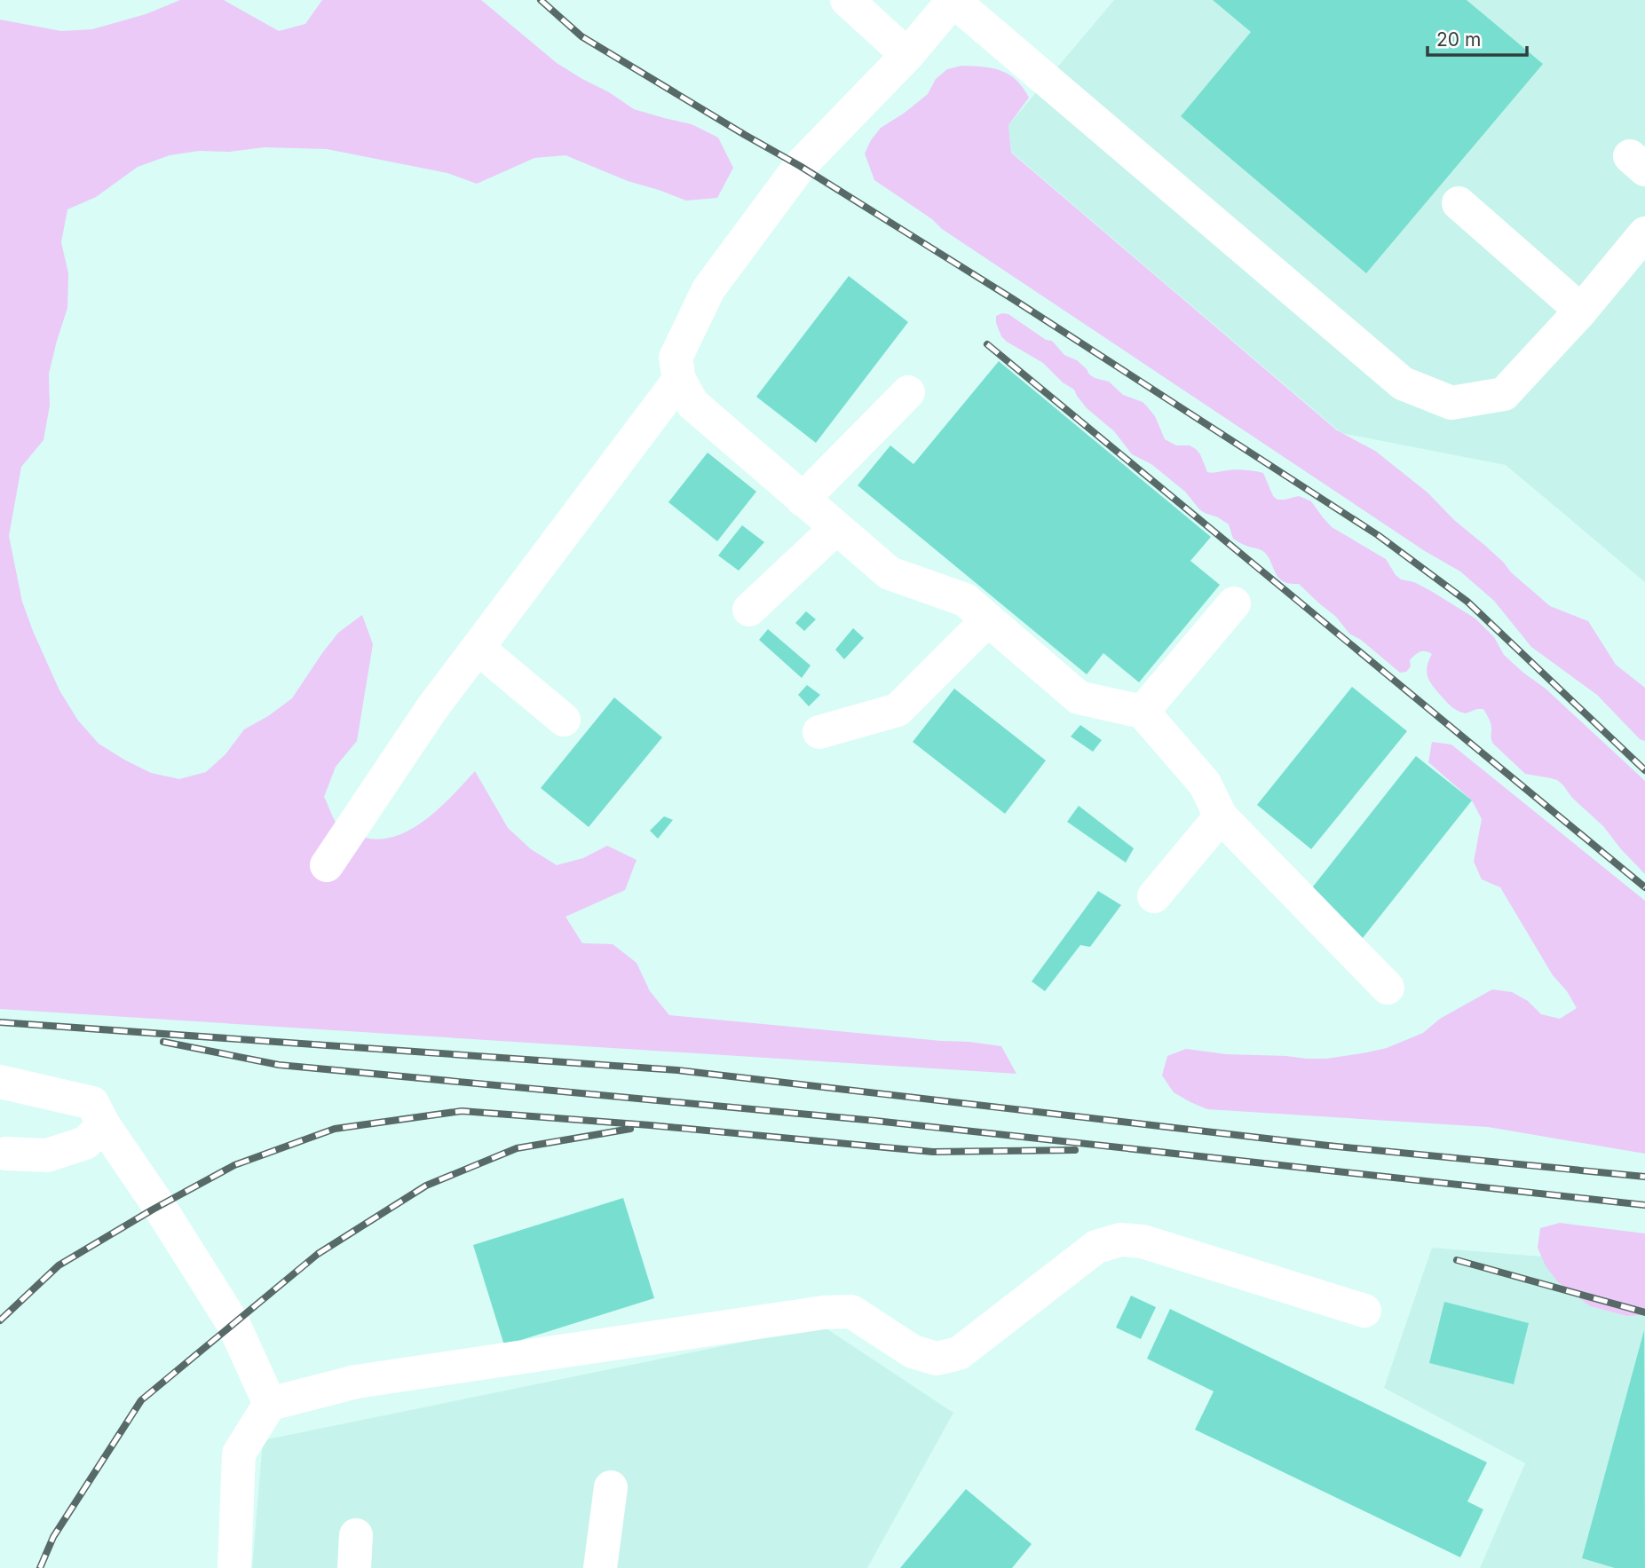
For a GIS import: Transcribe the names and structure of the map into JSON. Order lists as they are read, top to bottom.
{
  "scale_bar": "20 m"
}
